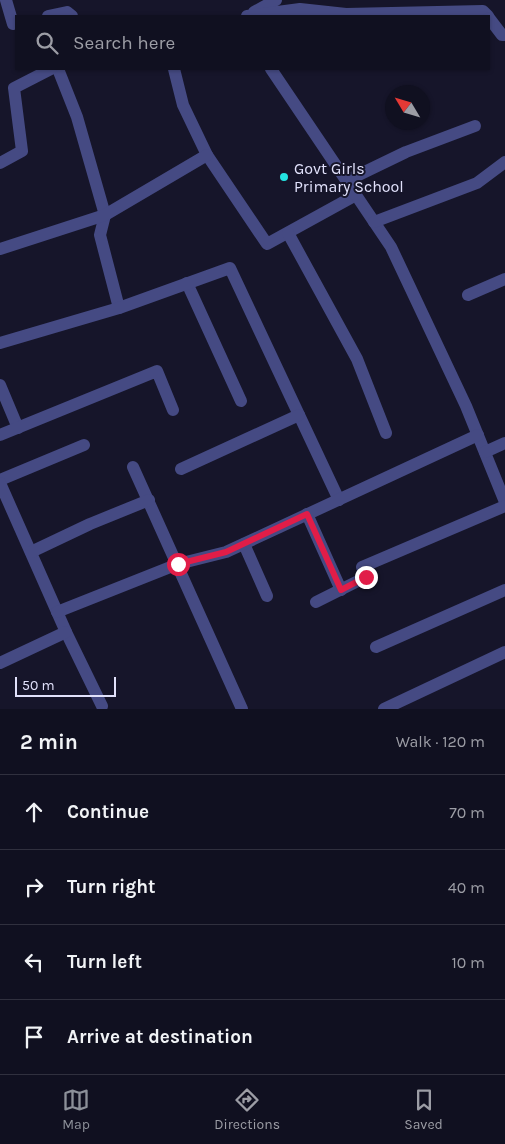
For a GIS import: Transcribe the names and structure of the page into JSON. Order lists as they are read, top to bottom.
{
  "places": ["Govt Girls Primary School"],
  "scale_bar": "50 m",
  "north": "top left",
  "page": {
    "search": "Search here",
    "scale": "50 m",
    "heading": ["2 min", "Walk · 120 m"],
    "list": [
      ["Continue", "70 m"],
      ["Turn right", "40 m"],
      ["Turn left", "10 m"],
      "Arrive at destination"
    ],
    "nav": ["Map", "Directions", "Saved"]
  }
}
